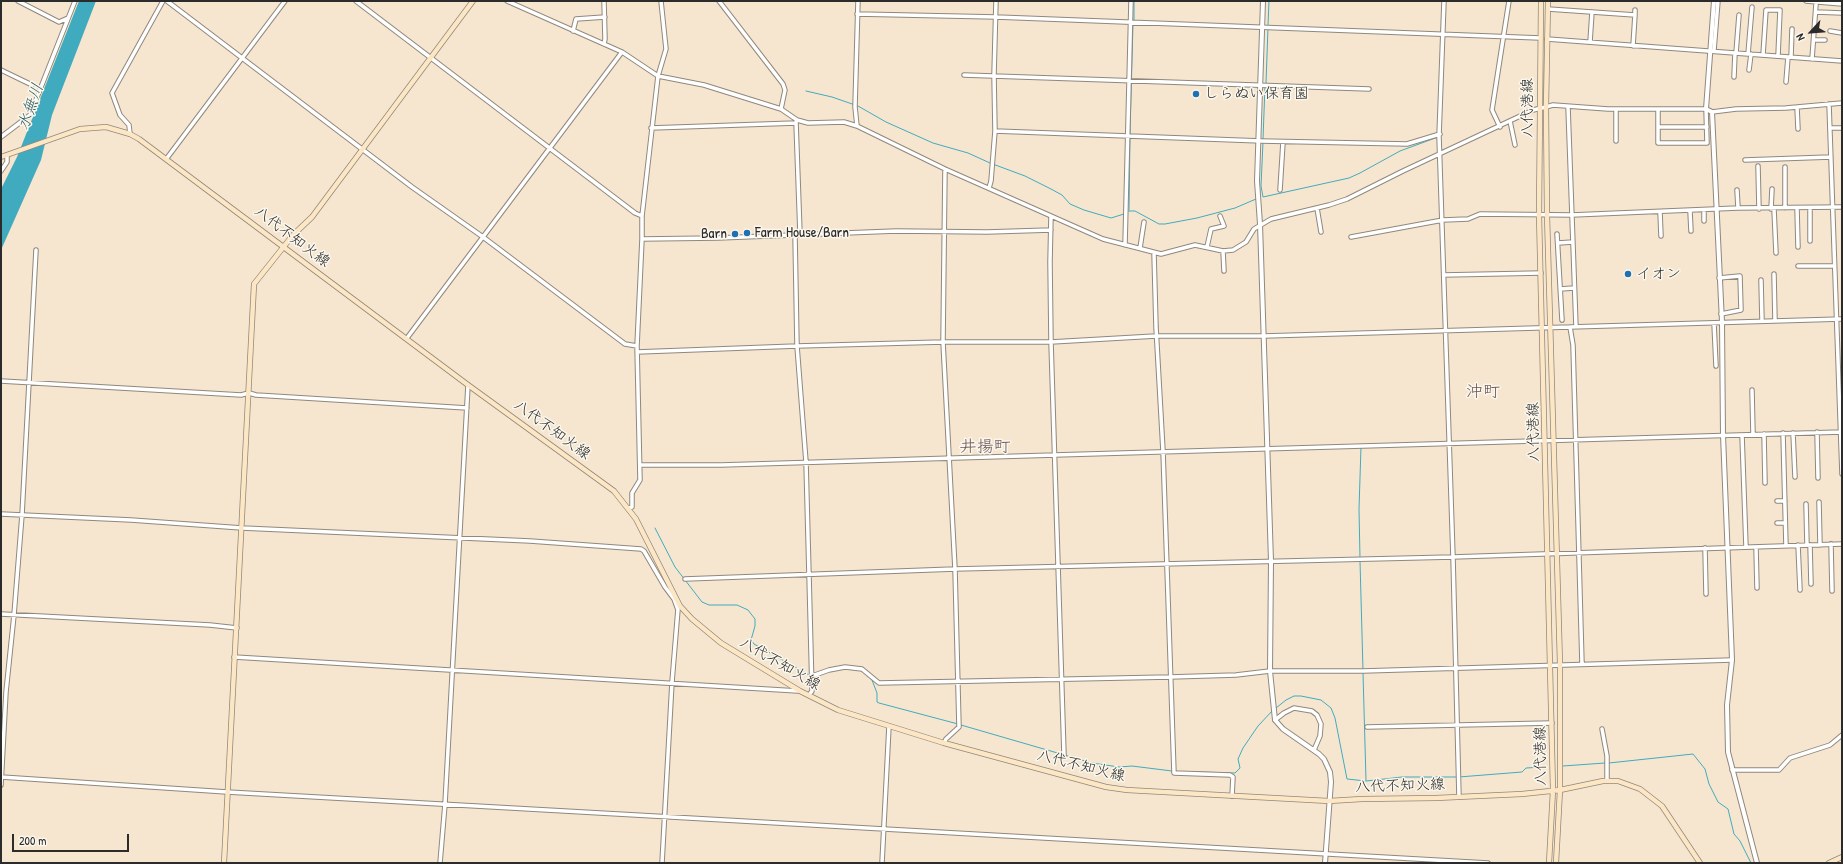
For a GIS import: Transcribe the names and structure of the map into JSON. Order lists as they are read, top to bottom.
{
  "streets": {
    "main road": ["八代港線", "八代不知火線"]
  },
  "crossings": [
    ["八代港線", "八代不知火線"]
  ],
  "districts": ["沖町", "井揚町"],
  "water": ["水無川"],
  "places": [
    "しらぬい保育園",
    "Farm House/Barn",
    "Barn",
    "イオン"
  ],
  "scale_bar": "200 m",
  "north": "bottom left"
}
